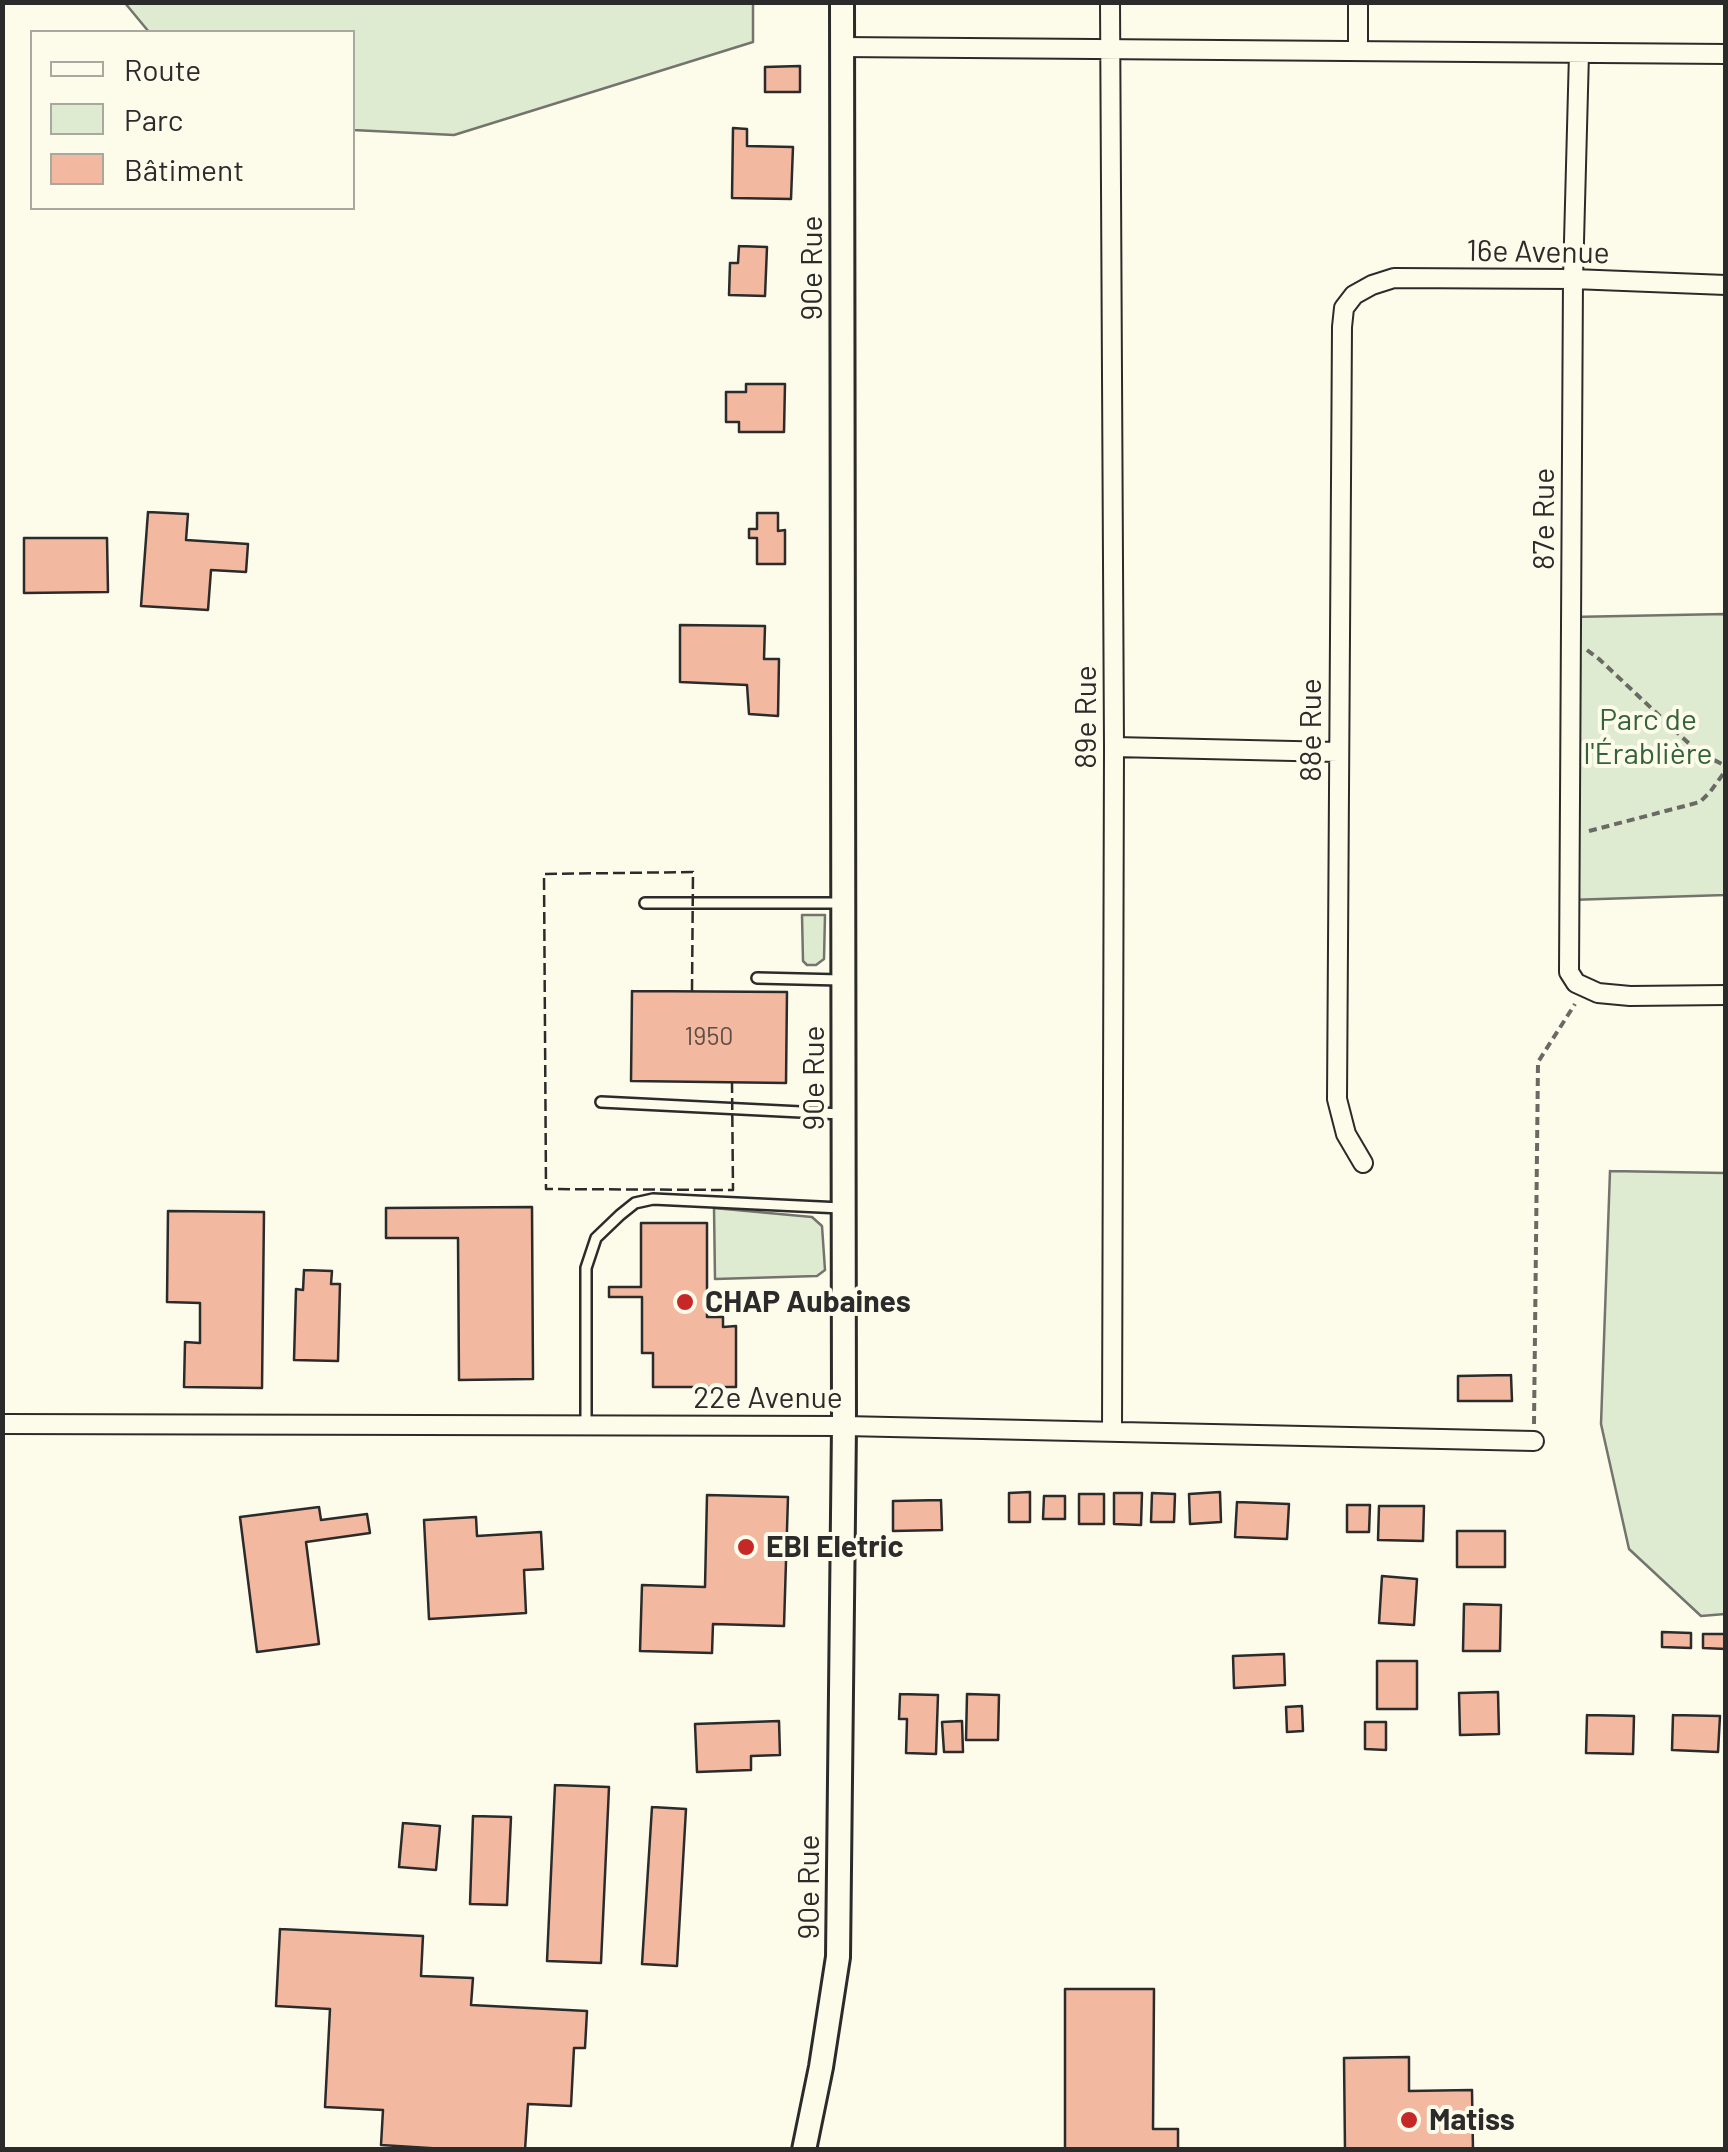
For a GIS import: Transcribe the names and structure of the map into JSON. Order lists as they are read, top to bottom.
{
  "streets": {
    "street": [
      "16e Avenue",
      "90e Rue",
      "87e Rue",
      "89e Rue",
      "88e Rue",
      "22e Avenue"
    ]
  },
  "crossings": [
    ["16e Avenue", "87e Rue"],
    ["16e Avenue", "88e Rue"],
    ["90e Rue", "22e Avenue"],
    ["89e Rue", "22e Avenue"]
  ],
  "parks": ["Parc de l'Érablière"],
  "places": ["CHAP Aubaines", "EBI Eletric", "Matiss"],
  "house_numbers": ["1950"],
  "legend": ["Route", "Parc", "Bâtiment"]
}
